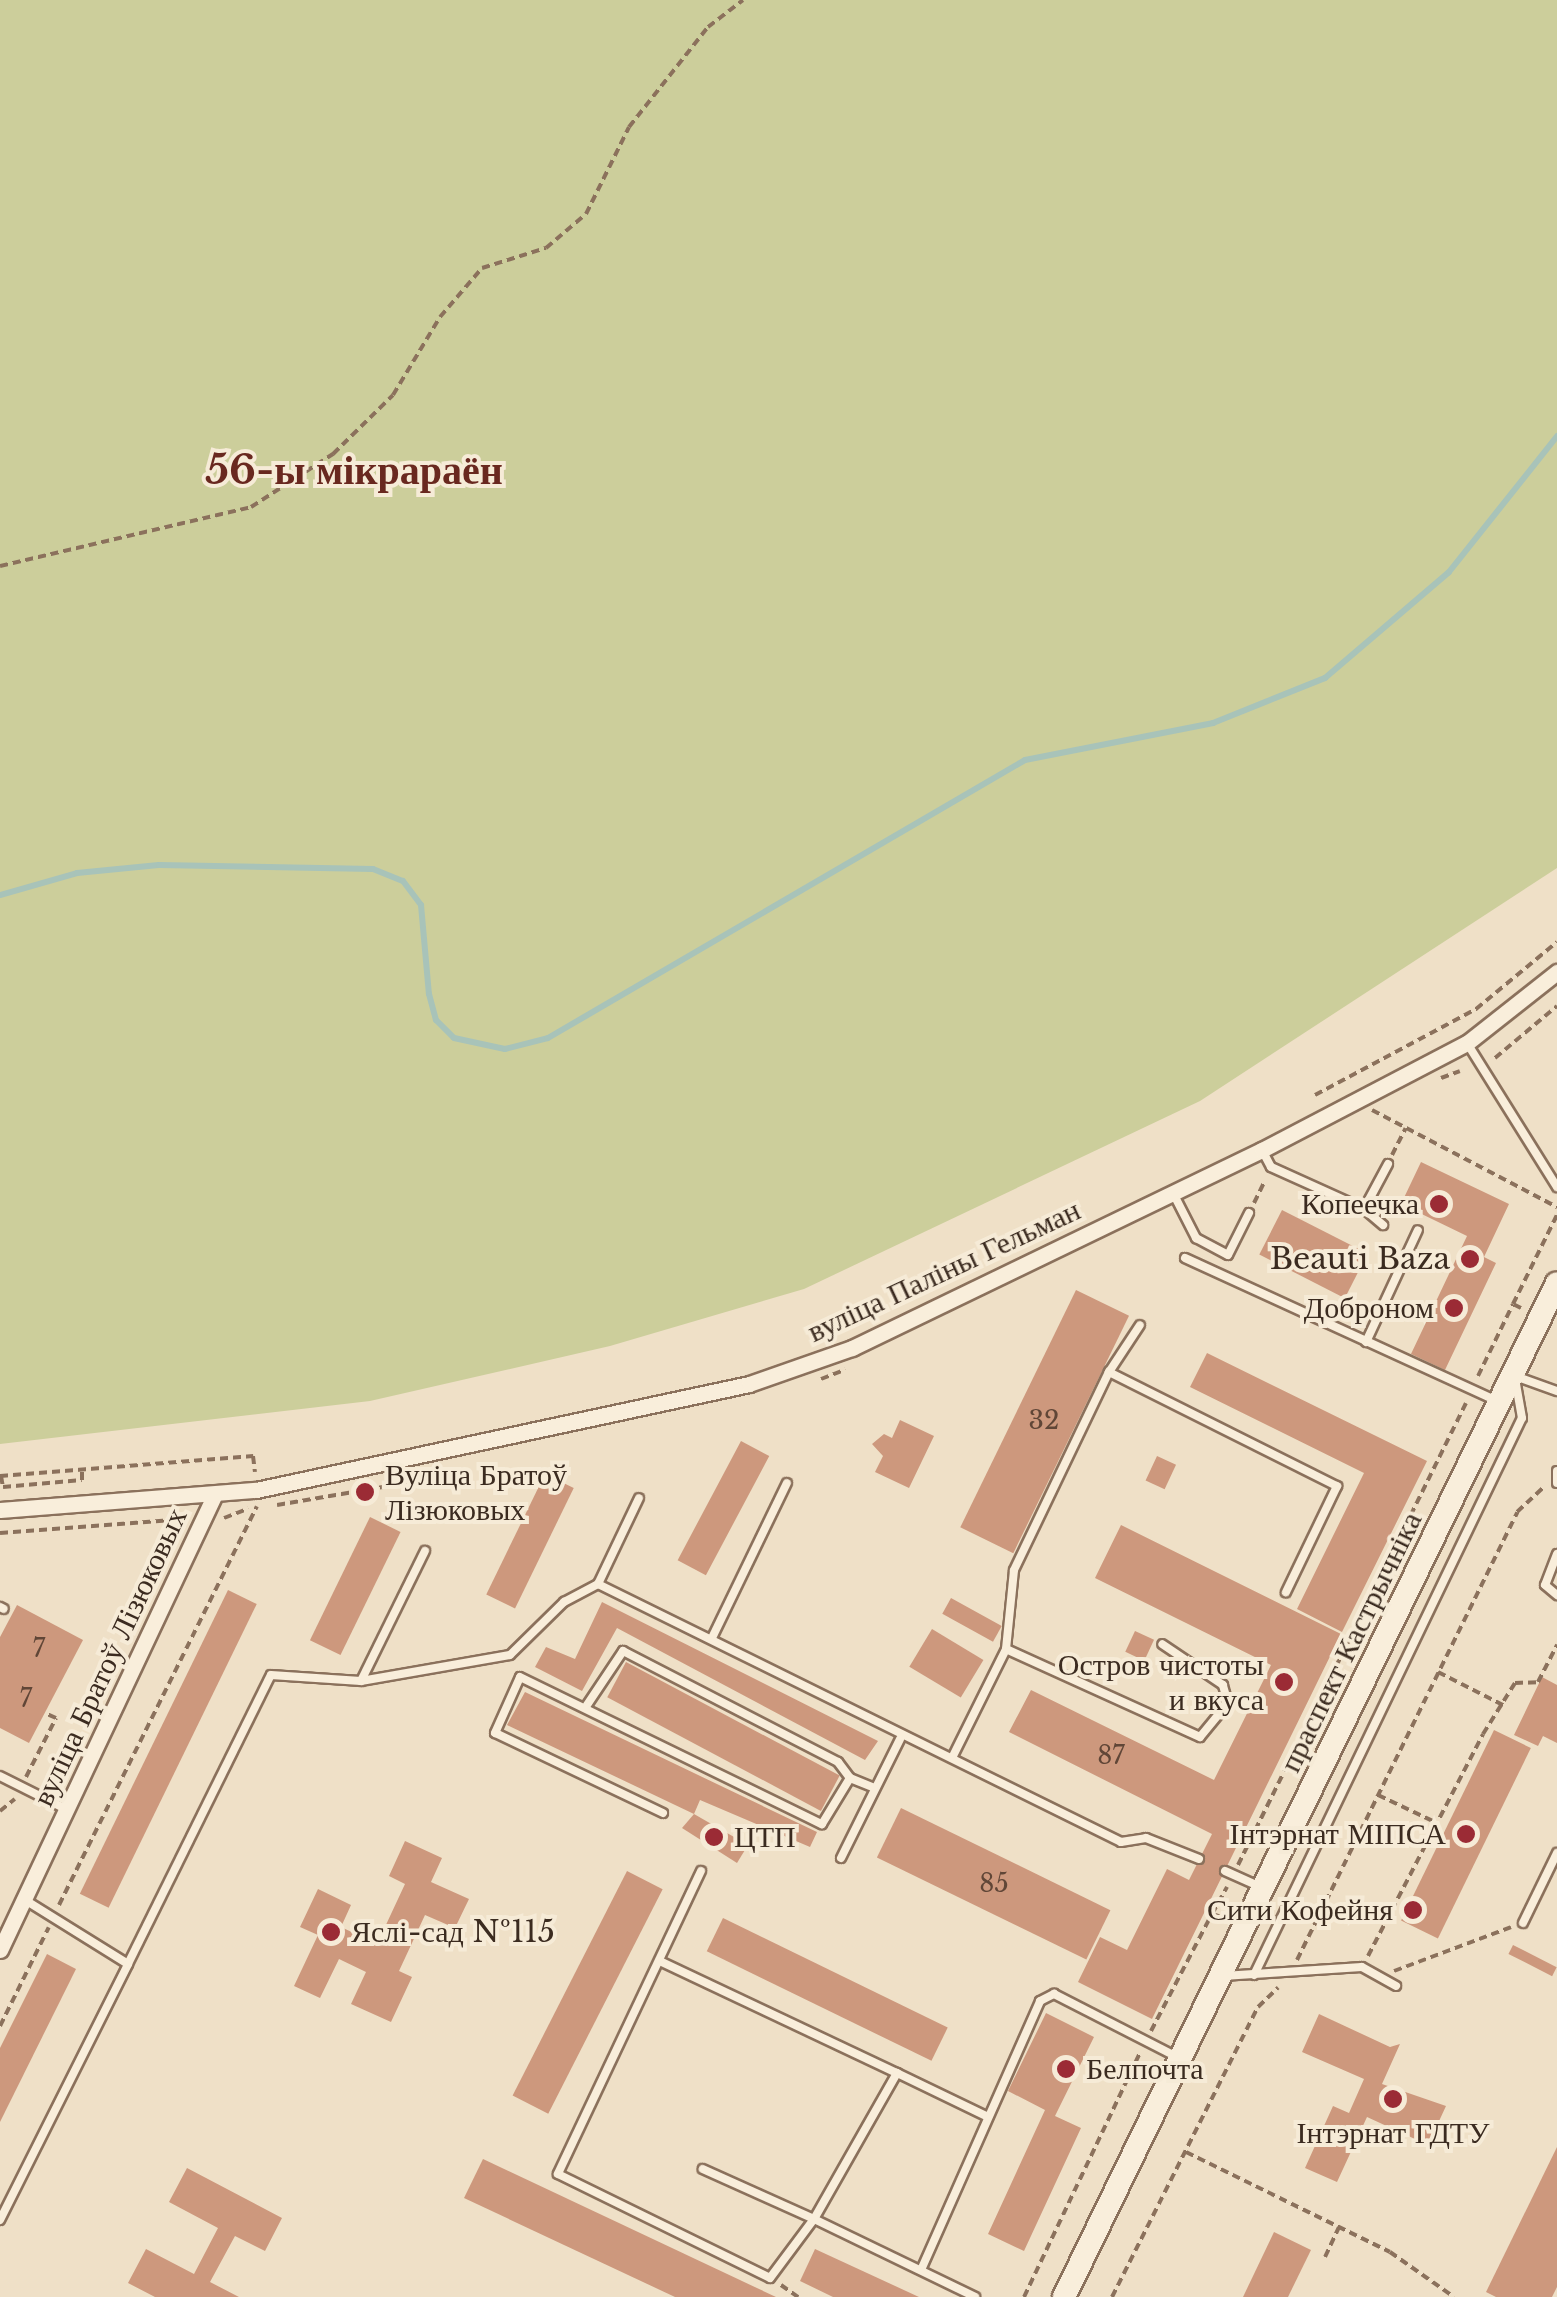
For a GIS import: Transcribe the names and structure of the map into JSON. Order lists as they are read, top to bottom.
{
  "streets": {
    "main road": ["праспект Кастрычніка"],
    "street": ["вуліца Паліны Гельман", "вуліца Братоў Лізюковых"]
  },
  "crossings": [
    ["вуліца Паліны Гельман", "вуліца Братоў Лізюковых"]
  ],
  "districts": ["56-ы мікрараён"],
  "places": [
    "Копеечка",
    "Beauti Baza",
    "Доброном",
    "Вуліца Братоў Лізюковых",
    "Остров чистоты и вкуса",
    "Інтэрнат МІПСА",
    "ЦТП",
    "Сити Кофейня",
    "Яслі-сад №115",
    "Белпочта",
    "Інтэрнат ГДТУ"
  ],
  "house_numbers": [
    "32",
    "7",
    "7",
    "87",
    "85"
  ]
}
